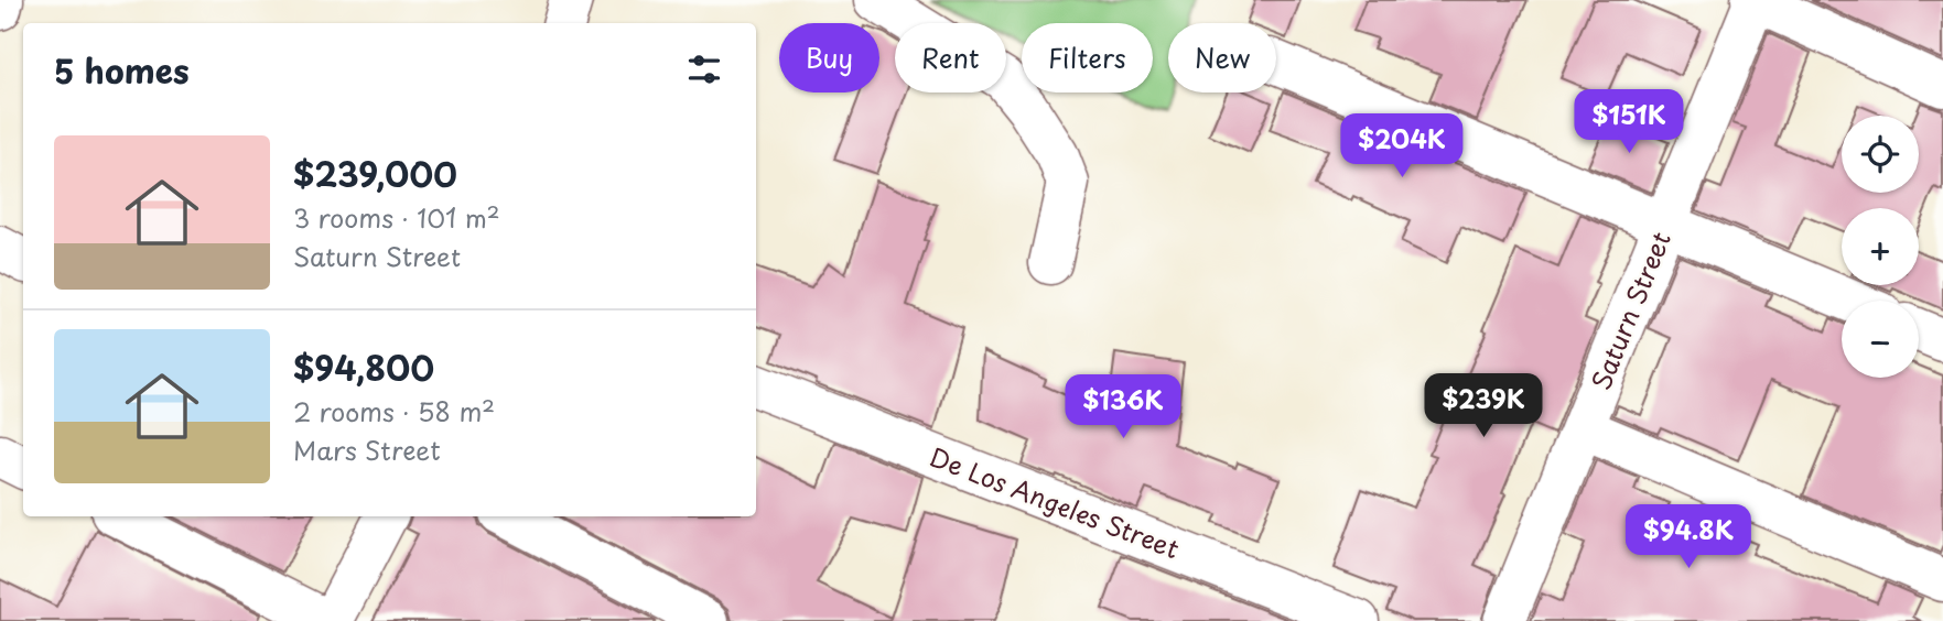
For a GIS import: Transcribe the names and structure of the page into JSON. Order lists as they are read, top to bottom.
{
  "streets": {
    "street": ["Saturn Street", "De Los Angeles Street"]
  },
  "page": {
    "chip": [
      "Buy",
      "Rent",
      "Filters",
      "New"
    ],
    "heading": "5 homes",
    "price": [
      "$151K",
      "$204K",
      "$239K",
      "$136K",
      "$94.8K"
    ],
    "map_buttons": ["+", "−"],
    "list": [
      {
        "name": "$239,000",
        "note": "3 rooms · 101 m² · Saturn Street"
      },
      {
        "name": "$94,800",
        "note": "2 rooms · 58 m² · Mars Street"
      }
    ]
  }
}
